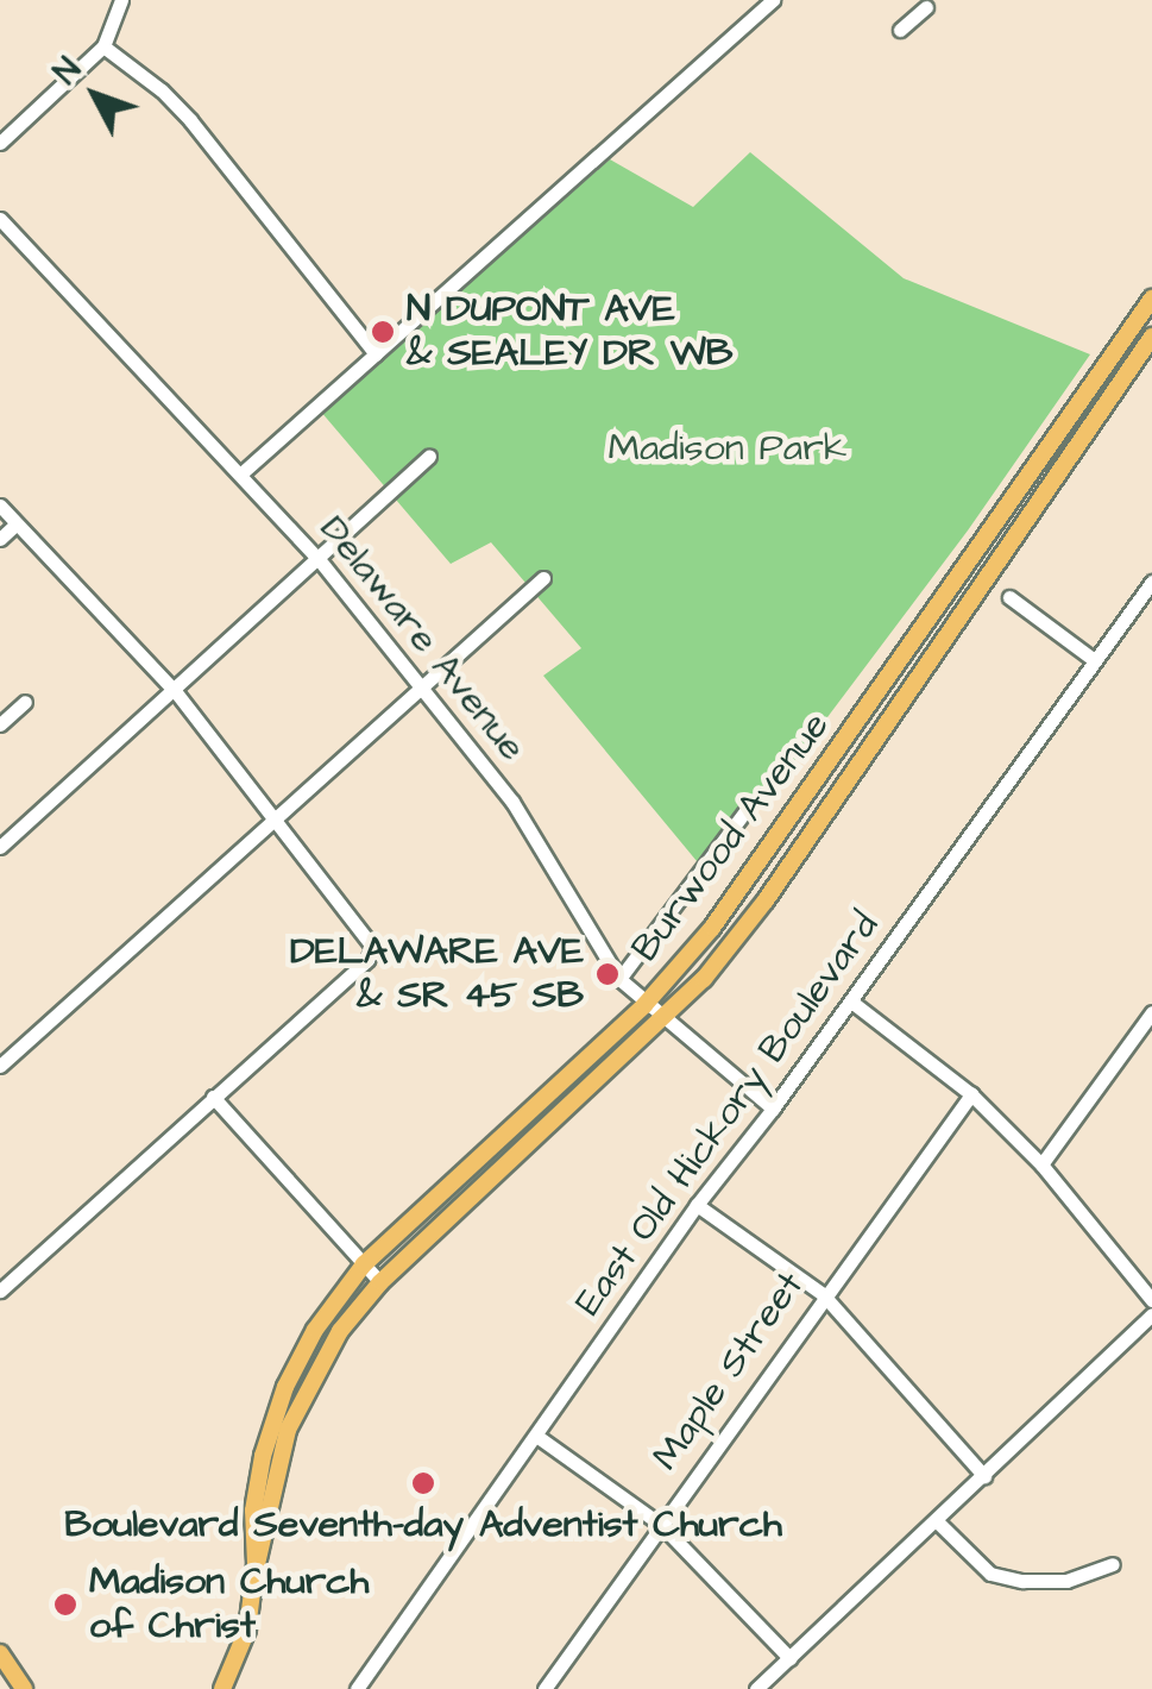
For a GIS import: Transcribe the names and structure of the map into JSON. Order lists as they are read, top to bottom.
{
  "streets": {
    "main road": ["Burwood Avenue"],
    "street": ["Delaware Avenue", "East Old Hickory Boulevard", "Maple Street"]
  },
  "crossings": [
    ["Delaware Avenue", "Burwood Avenue"],
    ["Delaware Avenue", "East Old Hickory Boulevard"]
  ],
  "parks": ["Madison Park"],
  "places": [
    "N DUPONT AVE & SEALEY DR WB",
    "DELAWARE AVE & SR 45 SB",
    "Boulevard Seventh-day Adventist Church",
    "Madison Church of Christ"
  ],
  "north": "top left"
}
